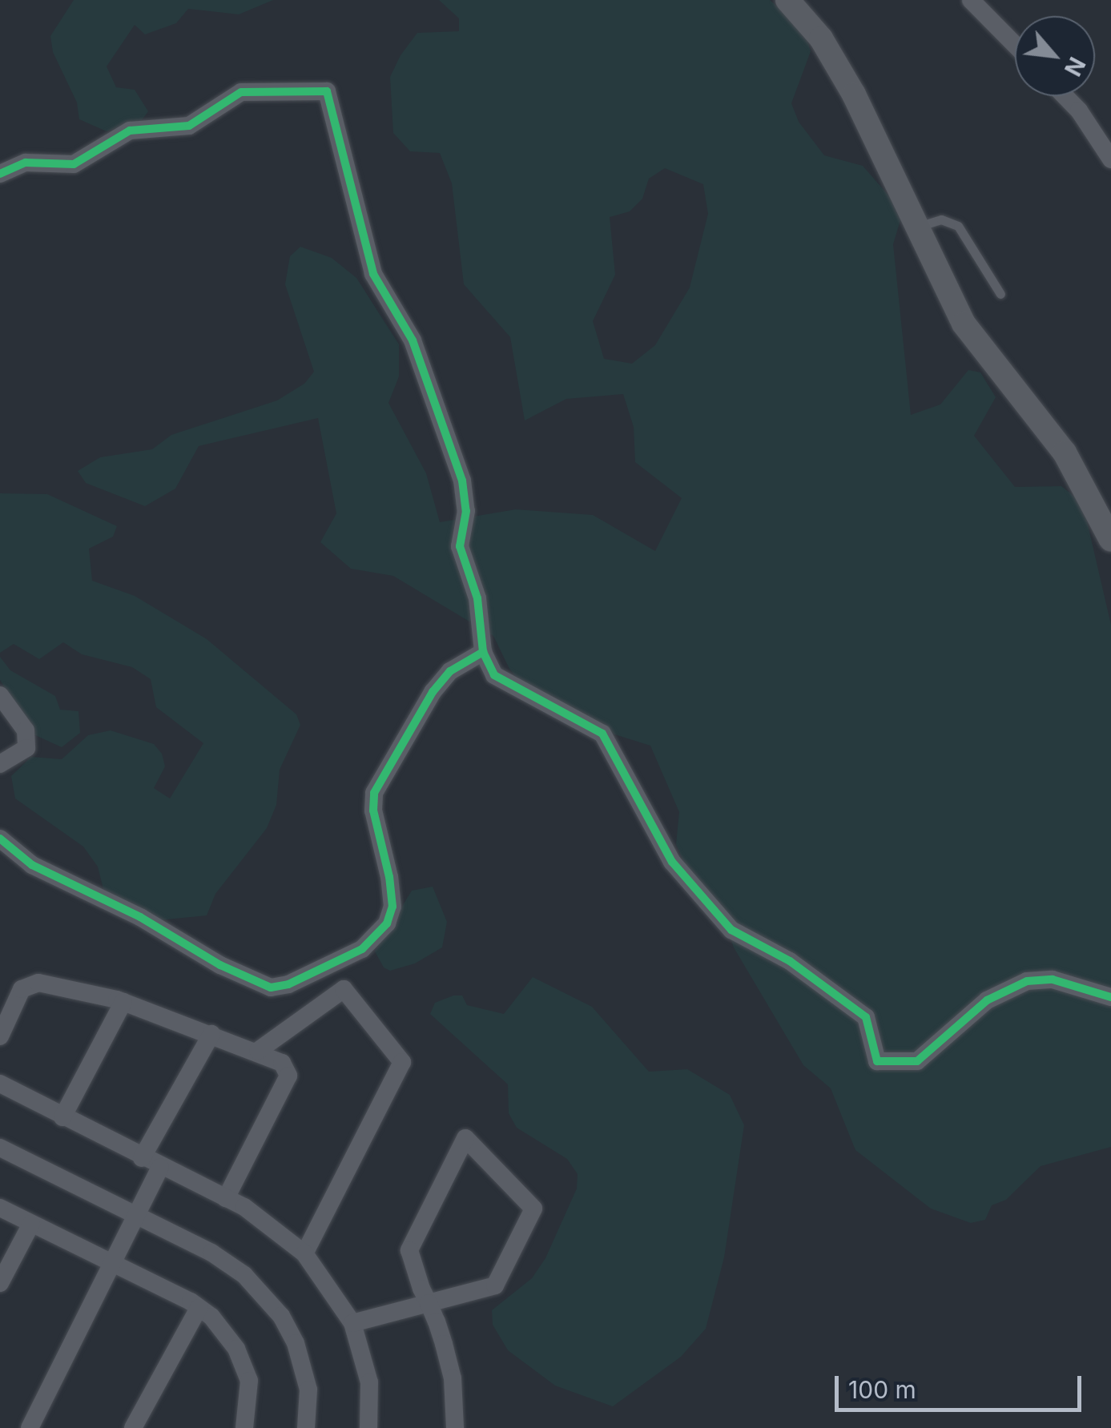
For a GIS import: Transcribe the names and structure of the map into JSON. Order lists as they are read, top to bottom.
{
  "scale_bar": "100 m",
  "north": "bottom right"
}
